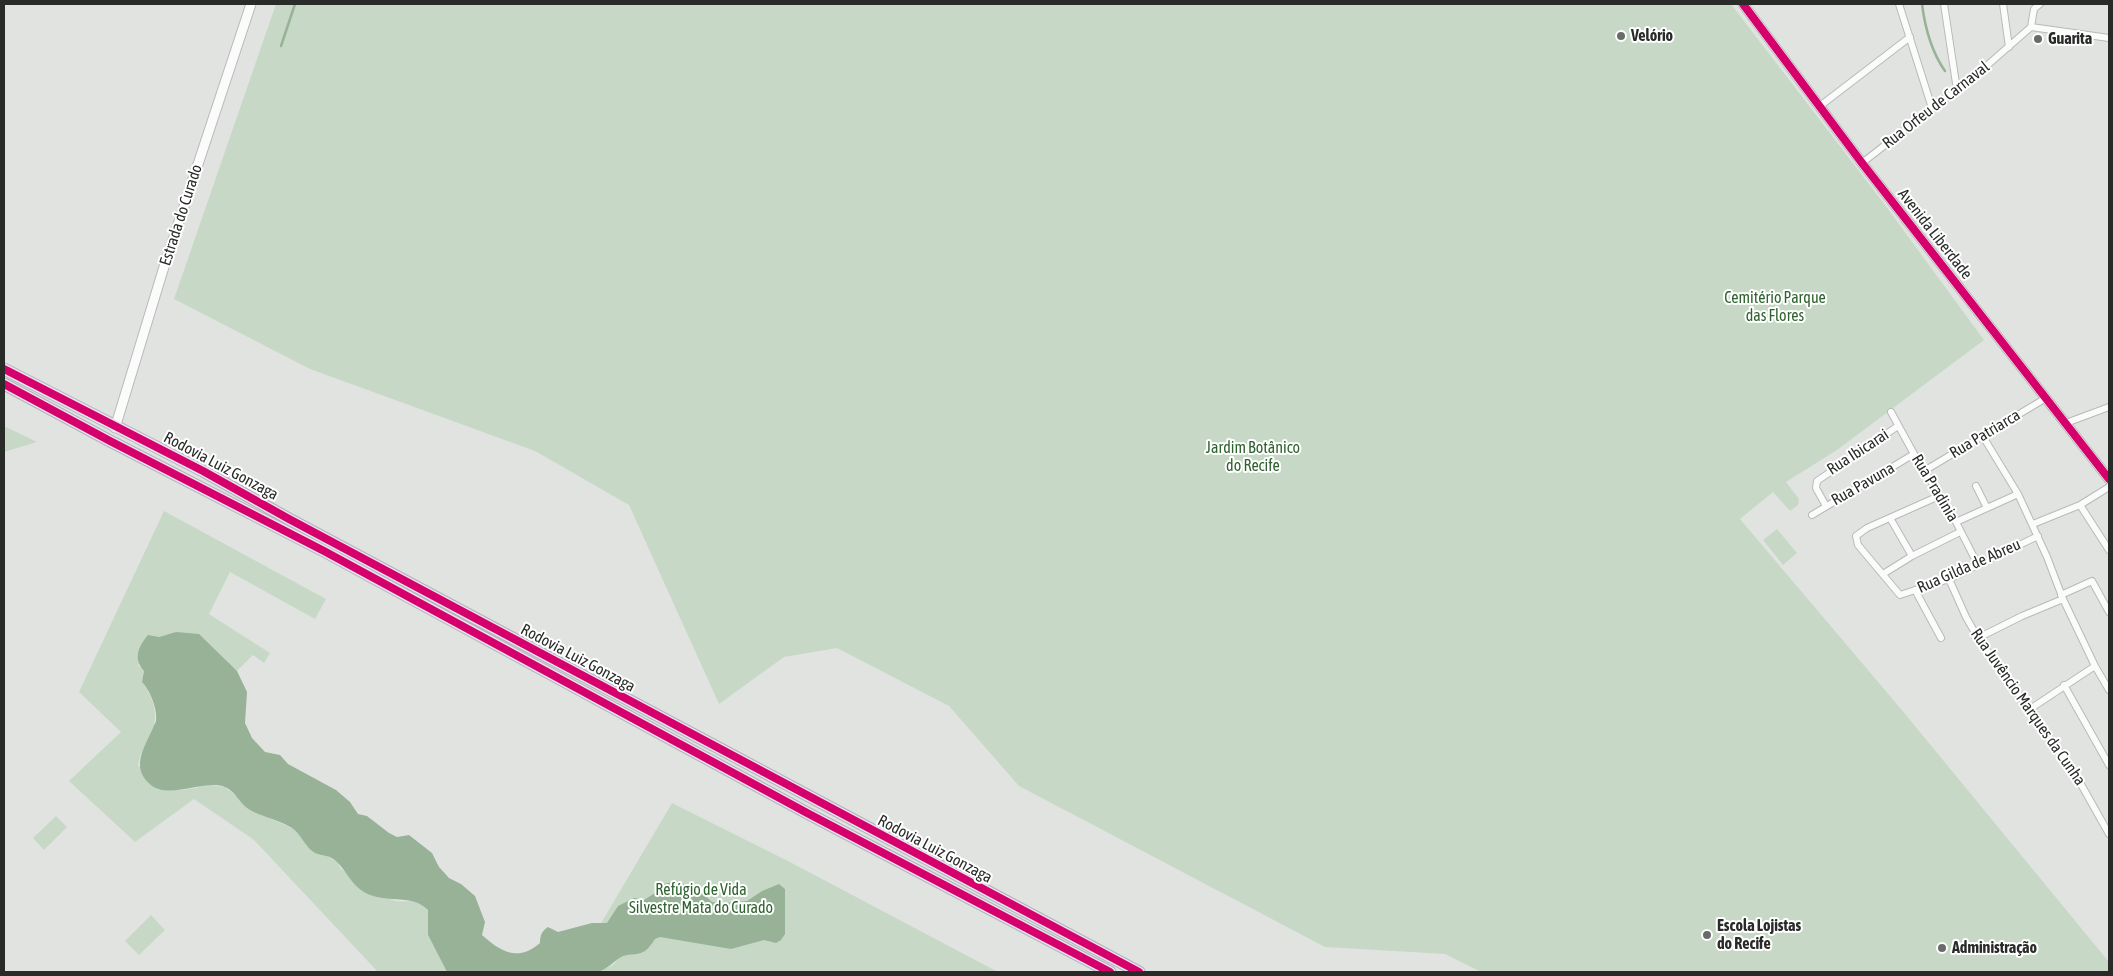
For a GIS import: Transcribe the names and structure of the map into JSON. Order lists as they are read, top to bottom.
{
  "streets": {
    "highway": ["Rodovia Luiz Gonzaga"],
    "main road": ["Estrada do Curado", "Avenida Liberdade"],
    "street": [
      "Rua Orfeu de Carnaval",
      "Rua Patriarca",
      "Rua Ibicarai",
      "Rua Pavuna",
      "Rua Pradinia",
      "Rua Gilda de Abreu",
      "Rua Juvêncio Marques da Cunha"
    ]
  },
  "crossings": [
    ["Rua Orfeu de Carnaval", "Avenida Liberdade"],
    ["Estrada do Curado", "Rodovia Luiz Gonzaga"],
    ["Avenida Liberdade", "Rua Patriarca"],
    ["Rua Patriarca", "Rua Pradinia"],
    ["Rua Ibicarai", "Rua Pavuna"],
    ["Rua Ibicarai", "Rua Pradinia"],
    ["Rua Pavuna", "Rua Pradinia"],
    ["Rua Pradinia", "Rua Gilda de Abreu"],
    ["Rua Gilda de Abreu", "Rua Juvêncio Marques da Cunha"]
  ],
  "parks": ["Cemitério Parque das Flores", "Jardim Botânico do Recife", "Refúgio de Vida Silvestre Mata do Curado"],
  "places": [
    "Velório",
    "Guarita",
    "Escola Lojistas do Recife",
    "Administração"
  ]
}
